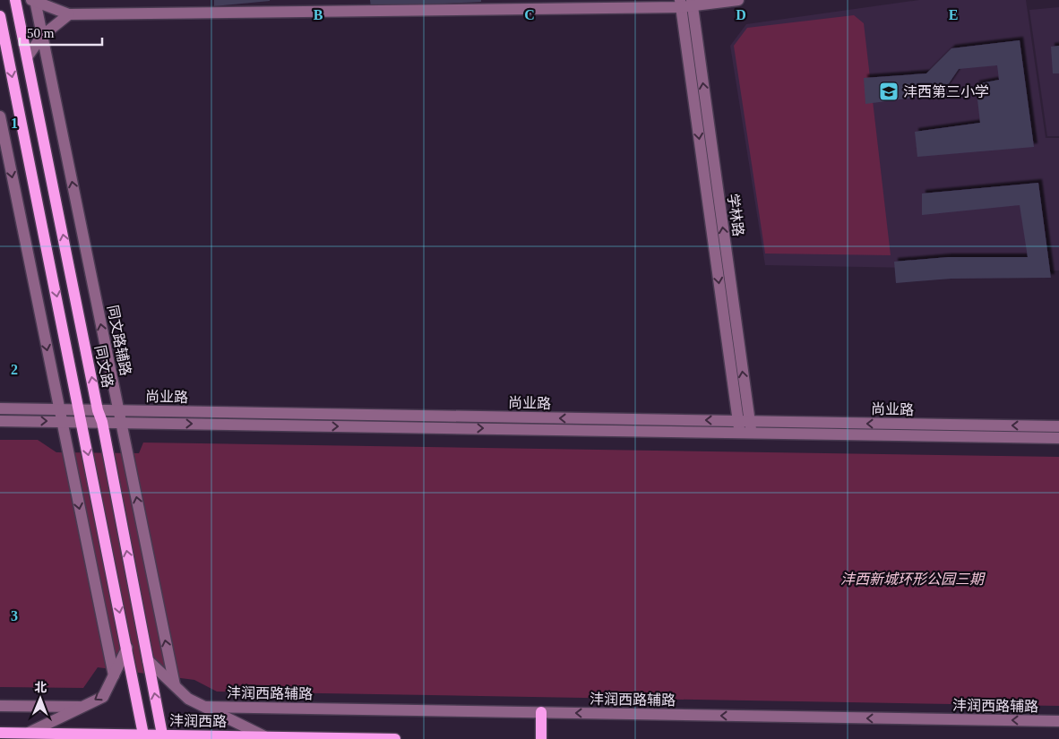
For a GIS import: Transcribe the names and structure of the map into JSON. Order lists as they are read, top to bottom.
{
  "streets": {
    "main road": ["同文路", "沣润西路"],
    "street": [
      "学林路",
      "同文路辅路",
      "尚业路",
      "沣润西路辅路"
    ]
  },
  "crossings": [
    ["学林路", "尚业路"],
    ["同文路辅路", "尚业路"],
    ["同文路", "尚业路"],
    ["同文路", "沣润西路"]
  ],
  "one_way": ["沣润西路辅路"],
  "parks": ["沣西新城环形公园三期"],
  "places": {
    "school or university": ["沣西第三小学"]
  },
  "scale_bar": "50 m",
  "north": "top",
  "grid": {
    "columns": [
      "B",
      "C",
      "D",
      "E"
    ],
    "rows": ["1", "2", "3"]
  }
}
